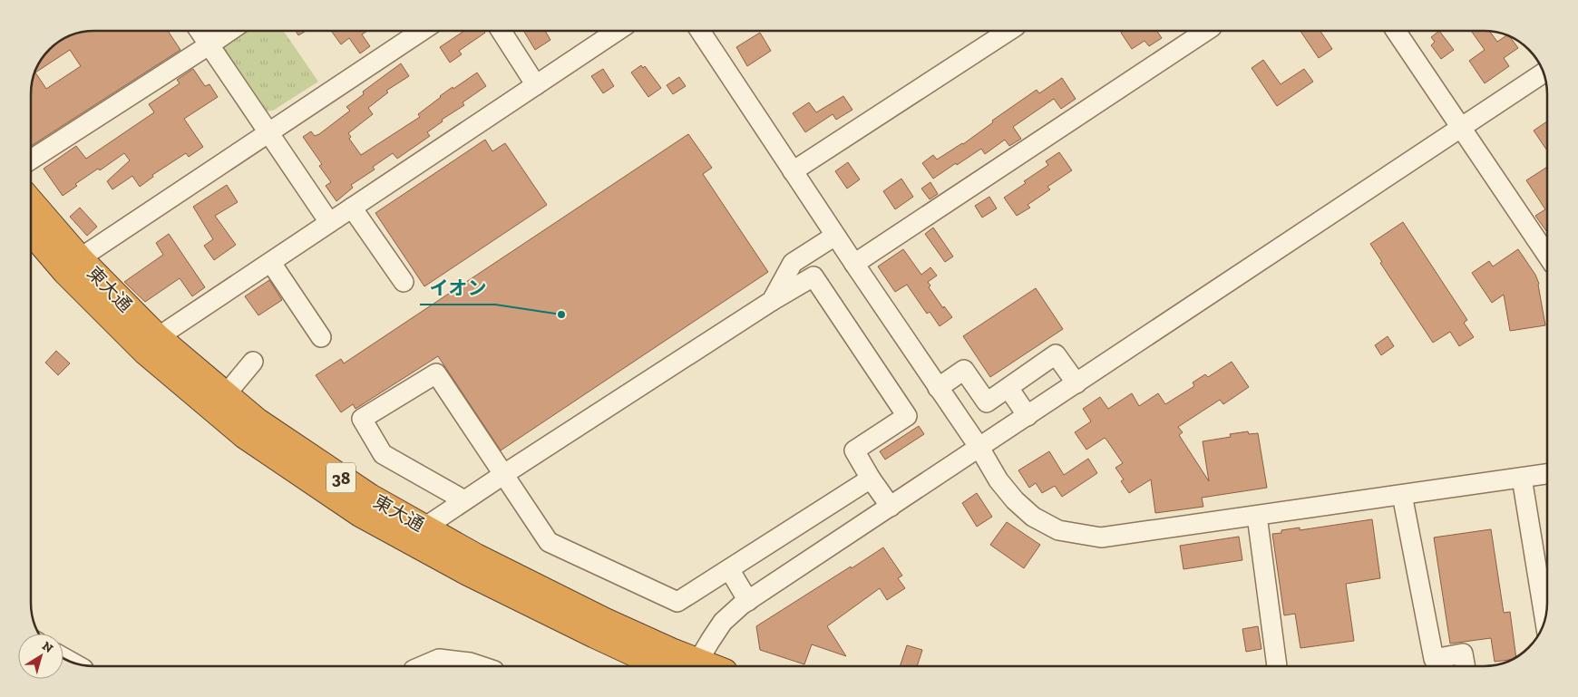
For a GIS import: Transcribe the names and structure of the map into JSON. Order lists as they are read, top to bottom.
{
  "streets": {
    "highway": ["東大通", "38"]
  },
  "places": ["イオン"],
  "north": "top right"
}
